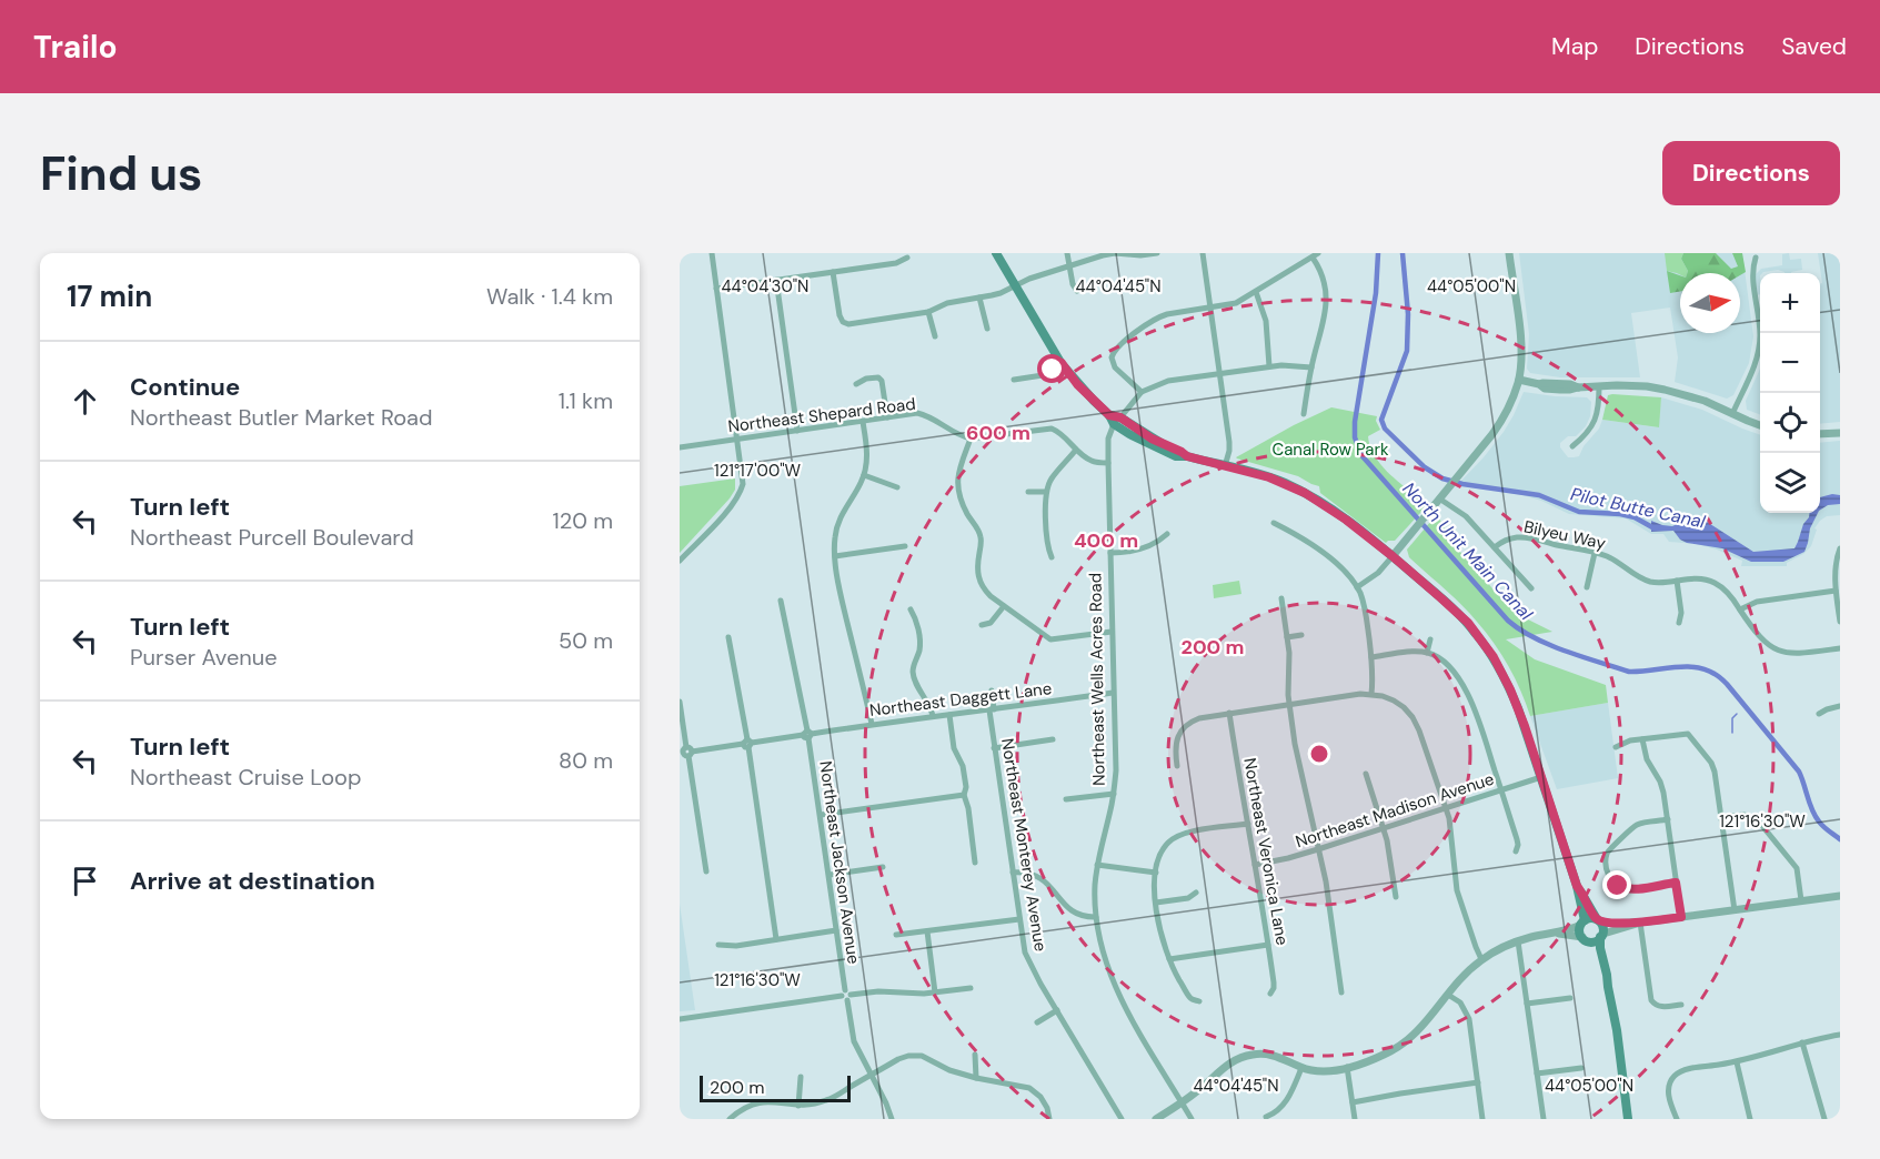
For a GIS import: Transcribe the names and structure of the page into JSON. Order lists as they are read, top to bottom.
{
  "streets": {
    "street": [
      "Northeast Shepard Road",
      "Bilyeu Way",
      "Northeast Wells Acres Road",
      "Northeast Daggett Lane",
      "Northeast Madison Avenue",
      "Northeast Monterey Avenue",
      "Northeast Veronica Lane",
      "Northeast Jackson Avenue"
    ]
  },
  "crossings": [
    ["Northeast Wells Acres Road", "Northeast Daggett Lane"],
    ["Northeast Daggett Lane", "Northeast Monterey Avenue"],
    ["Northeast Daggett Lane", "Northeast Jackson Avenue"],
    ["Northeast Madison Avenue", "Northeast Veronica Lane"]
  ],
  "water": ["Pilot Butte Canal", "North Unit Main Canal"],
  "parks": ["Canal Row Park"],
  "scale_bar": "200 m",
  "north": "right",
  "page": {
    "header": "Trailo",
    "nav": ["Map", "Directions", "Saved"],
    "buttons": "Directions",
    "title": "Find us",
    "heading": ["17 min", "Walk · 1.4 km"],
    "map_buttons": ["+", "−"],
    "list": [
      ["Continue", "Northeast Butler Market Road", "1.1 km"],
      ["Turn left", "Northeast Purcell Boulevard", "120 m"],
      ["Turn left", "Purser Avenue", "50 m"],
      ["Turn left", "Northeast Cruise Loop", "80 m"],
      "Arrive at destination"
    ],
    "scale": "200 m"
  },
  "coordinates": [
    "44°04'30\"N",
    "44°04'45\"N",
    "44°05'00\"N",
    "121°17'00\"W",
    "121°16'30\"W"
  ],
  "rings": ["600 m", "400 m", "200 m"]
}
